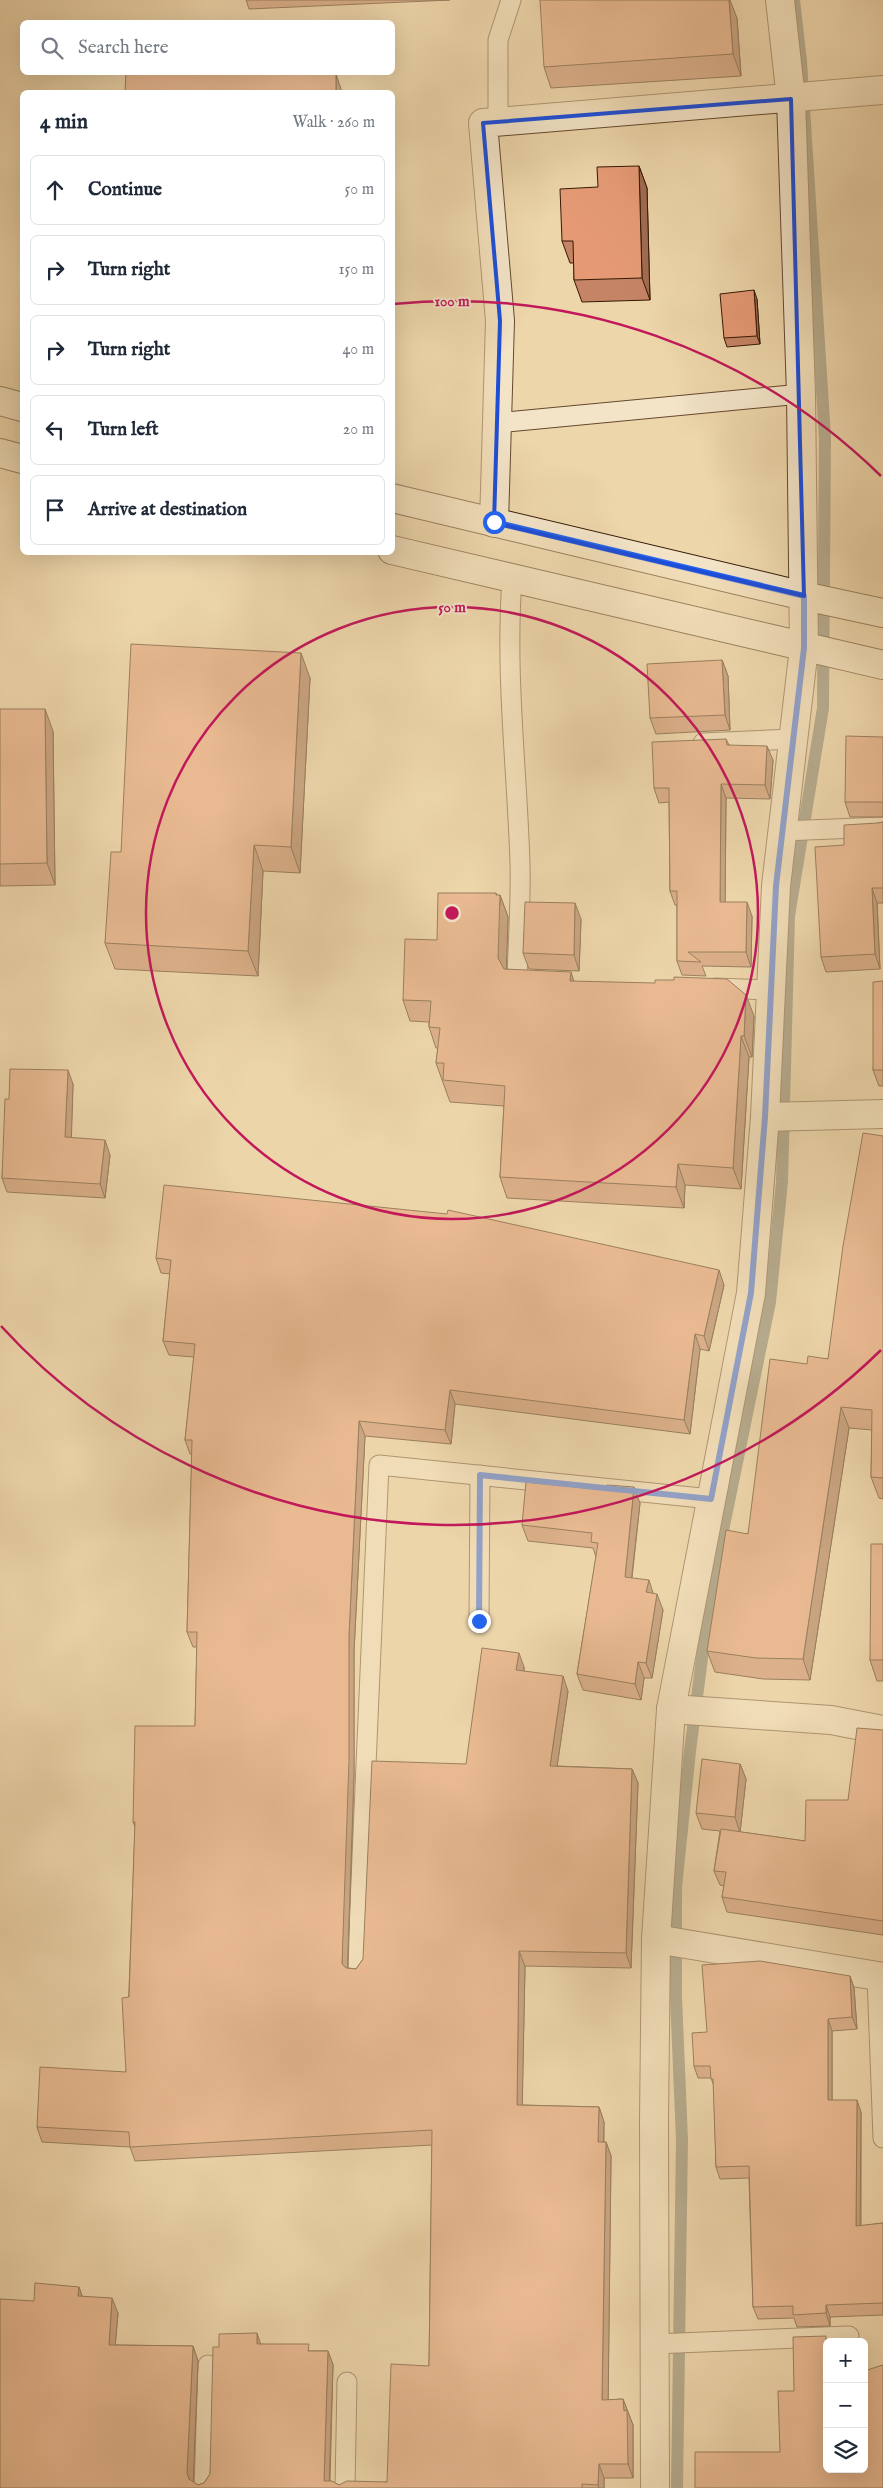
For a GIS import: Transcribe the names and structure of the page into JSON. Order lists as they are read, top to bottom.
{
  "page": {
    "search": "Search here",
    "heading": ["4 min", "Walk · 260 m"],
    "list": [
      ["Continue", "50 m"],
      ["Turn right", "150 m"],
      ["Turn right", "40 m"],
      ["Turn left", "20 m"],
      "Arrive at destination"
    ],
    "map_buttons": ["+", "−"]
  },
  "rings": ["100 m", "50 m"]
}
